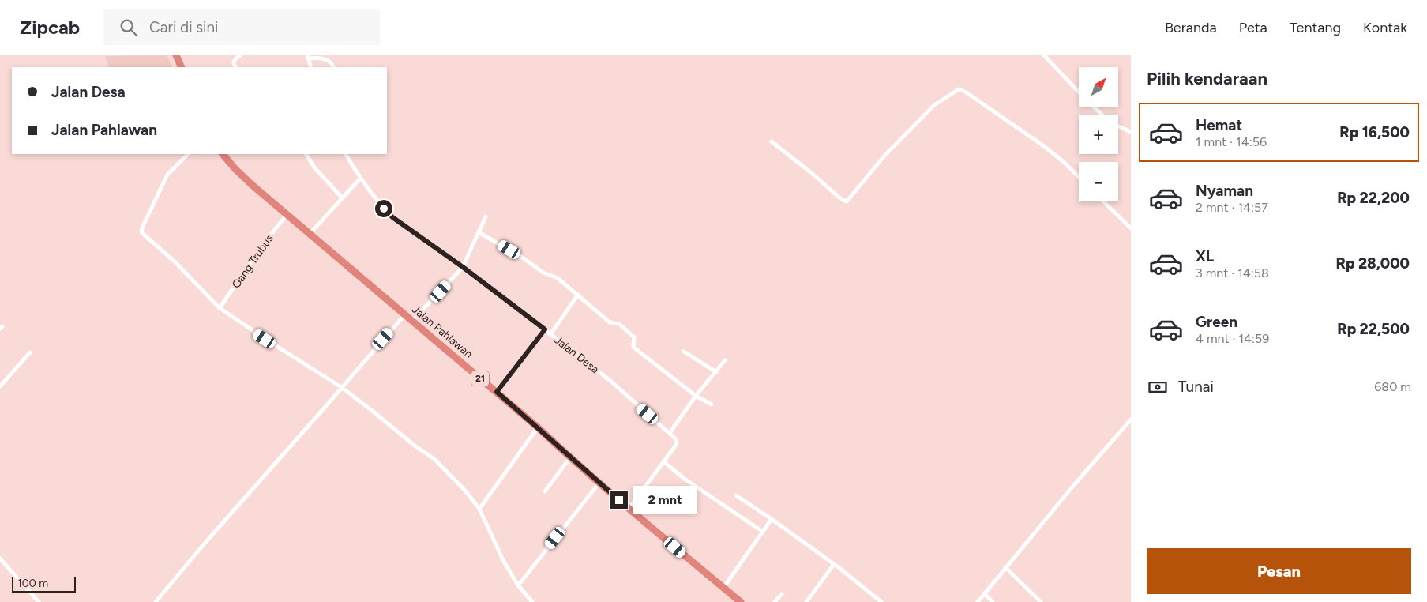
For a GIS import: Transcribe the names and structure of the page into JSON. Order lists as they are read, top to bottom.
{
  "streets": {
    "highway": ["Jalan Pahlawan", "21"],
    "street": ["Gang Trubus", "Jalan Desa"]
  },
  "crossings": [
    ["Gang Trubus", "Jalan Pahlawan"]
  ],
  "scale_bar": "100 m",
  "north": "top right",
  "page": {
    "header": "Zipcab",
    "search": "Cari di sini",
    "nav": [
      "Beranda",
      "Peta",
      "Tentang",
      "Kontak"
    ],
    "heading": "Pilih kendaraan",
    "map_buttons": ["+", "−"],
    "banner": ["Jalan Desa", "Jalan Pahlawan"],
    "list": [
      {
        "name": "Hemat",
        "note": "1 mnt · 14:56",
        "value": "Rp 16,500"
      },
      {
        "name": "Nyaman",
        "note": "2 mnt · 14:57",
        "value": "Rp 22,200"
      },
      {
        "name": "XL",
        "note": "3 mnt · 14:58",
        "value": "Rp 28,000"
      },
      {
        "name": "Green",
        "note": "4 mnt · 14:59",
        "value": "Rp 22,500"
      }
    ],
    "pay": ["Tunai", "680 m"],
    "bubble": "2 mnt",
    "buttons": "Pesan",
    "scale": "100 m"
  }
}
